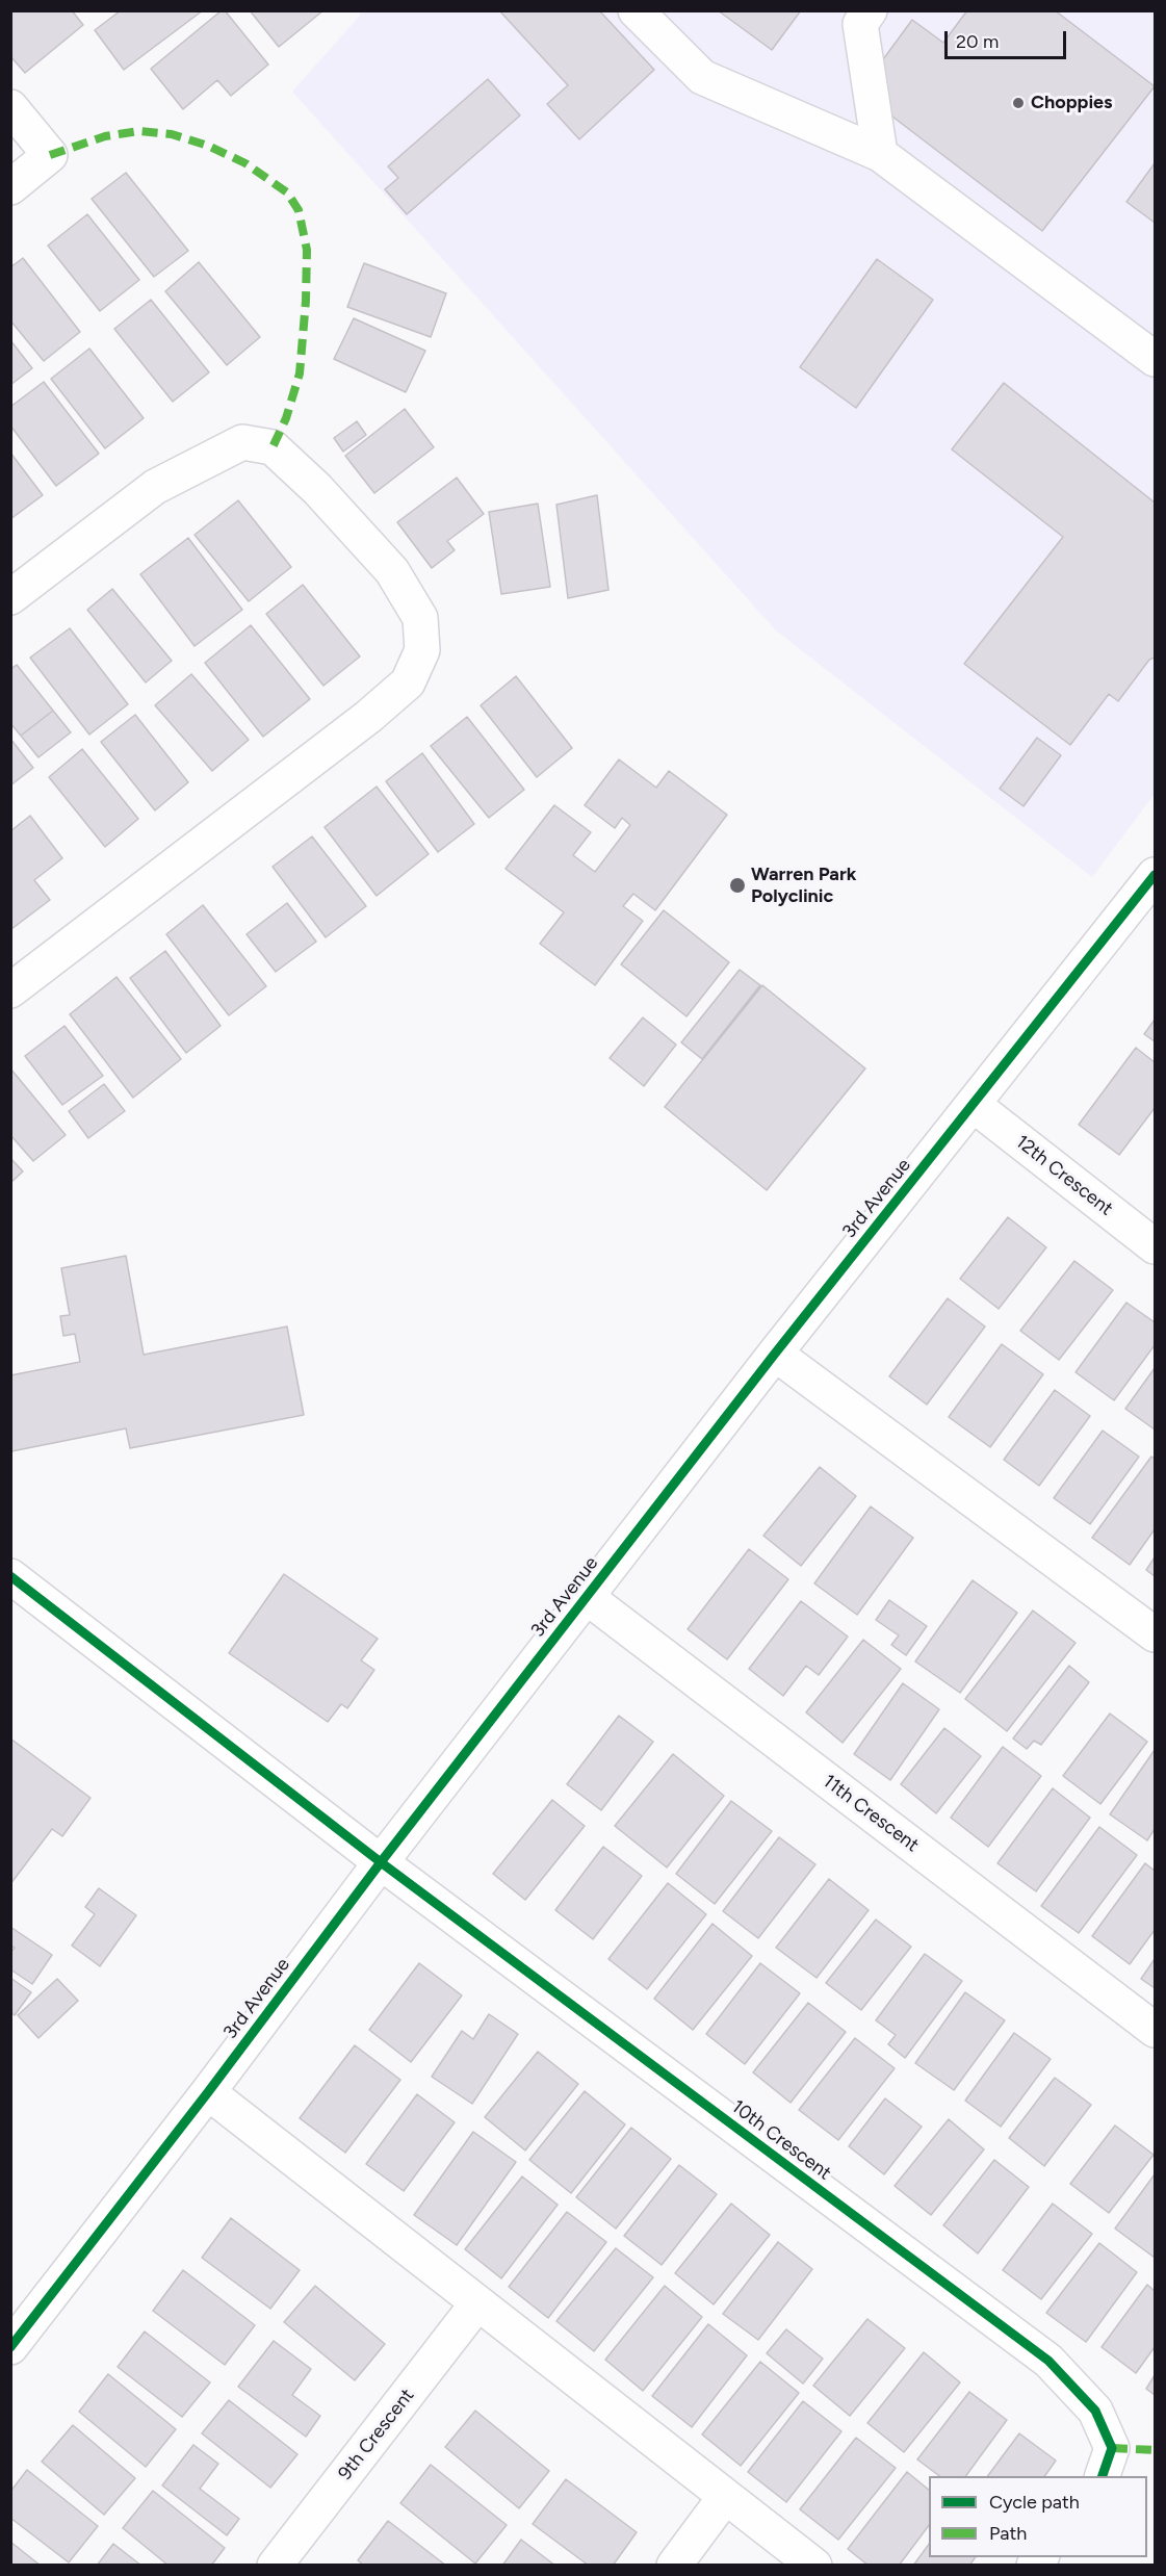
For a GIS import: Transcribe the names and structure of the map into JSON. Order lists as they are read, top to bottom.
{
  "streets": {
    "street": [
      "12th Crescent",
      "3rd Avenue",
      "11th Crescent",
      "10th Crescent",
      "9th Crescent"
    ]
  },
  "crossings": [
    ["12th Crescent", "3rd Avenue"],
    ["3rd Avenue", "11th Crescent"],
    ["3rd Avenue", "10th Crescent"]
  ],
  "places": ["Choppies", "Warren Park Polyclinic"],
  "legend": ["Cycle path", "Path"],
  "scale_bar": "20 m"
}
